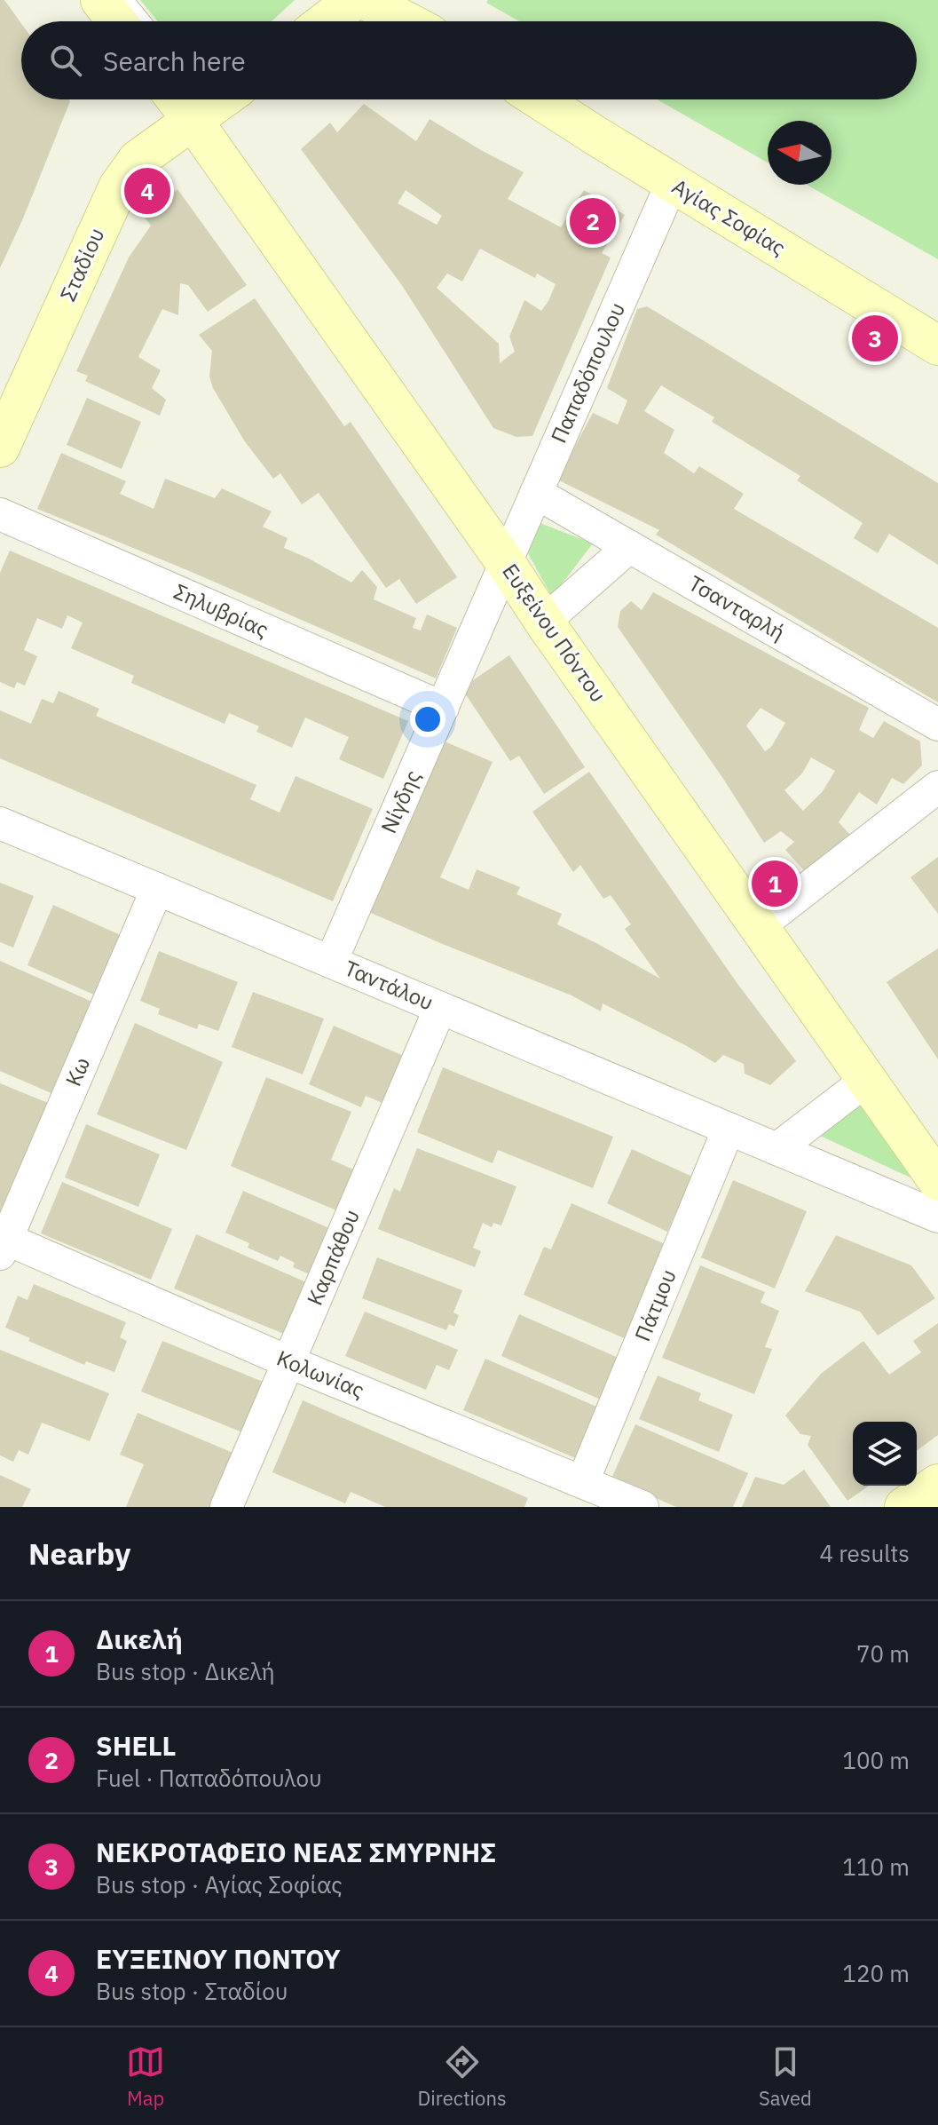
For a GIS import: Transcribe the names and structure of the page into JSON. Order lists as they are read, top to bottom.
{
  "streets": {
    "street": [
      "Αγίας Σοφίας",
      "Σταδίου",
      "Παπαδόπουλου",
      "Τσανταρλή",
      "Σηλυβρίας",
      "Ευξείνου Πόντου",
      "Νίγδης",
      "Ταντάλου",
      "Κω",
      "Καρπάθου",
      "Πάτμου",
      "Κολωνίας"
    ]
  },
  "crossings": [
    ["Αγίας Σοφίας", "Παπαδόπουλου"],
    ["Σταδίου", "Ευξείνου Πόντου"],
    ["Παπαδόπουλου", "Τσανταρλή"],
    ["Παπαδόπουλου", "Ευξείνου Πόντου"],
    ["Παπαδόπουλου", "Νίγδης"],
    ["Σηλυβρίας", "Νίγδης"],
    ["Ευξείνου Πόντου", "Νίγδης"],
    ["Νίγδης", "Ταντάλου"],
    ["Ταντάλου", "Κω"],
    ["Ταντάλου", "Καρπάθου"],
    ["Ταντάλου", "Πάτμου"],
    ["Κω", "Κολωνίας"],
    ["Καρπάθου", "Κολωνίας"],
    ["Πάτμου", "Κολωνίας"]
  ],
  "north": "left",
  "page": {
    "search": "Search here",
    "pins": [
      "4",
      "2",
      "3",
      "1"
    ],
    "heading": ["Nearby", "4 results"],
    "list": [
      {
        "mark": "1",
        "name": "Δικελή",
        "note": "Bus stop · Δικελή",
        "value": "70 m"
      },
      {
        "mark": "2",
        "name": "SHELL",
        "note": "Fuel · Παπαδόπουλου",
        "value": "100 m"
      },
      {
        "mark": "3",
        "name": "ΝΕΚΡΟΤΑΦΕΙΟ ΝΕΑΣ ΣΜΥΡΝΗΣ",
        "note": "Bus stop · Αγίας Σοφίας",
        "value": "110 m"
      },
      {
        "mark": "4",
        "name": "ΕΥΞΕΙΝΟΥ ΠΟΝΤΟΥ",
        "note": "Bus stop · Σταδίου",
        "value": "120 m"
      }
    ],
    "nav": ["Map", "Directions", "Saved"]
  }
}
